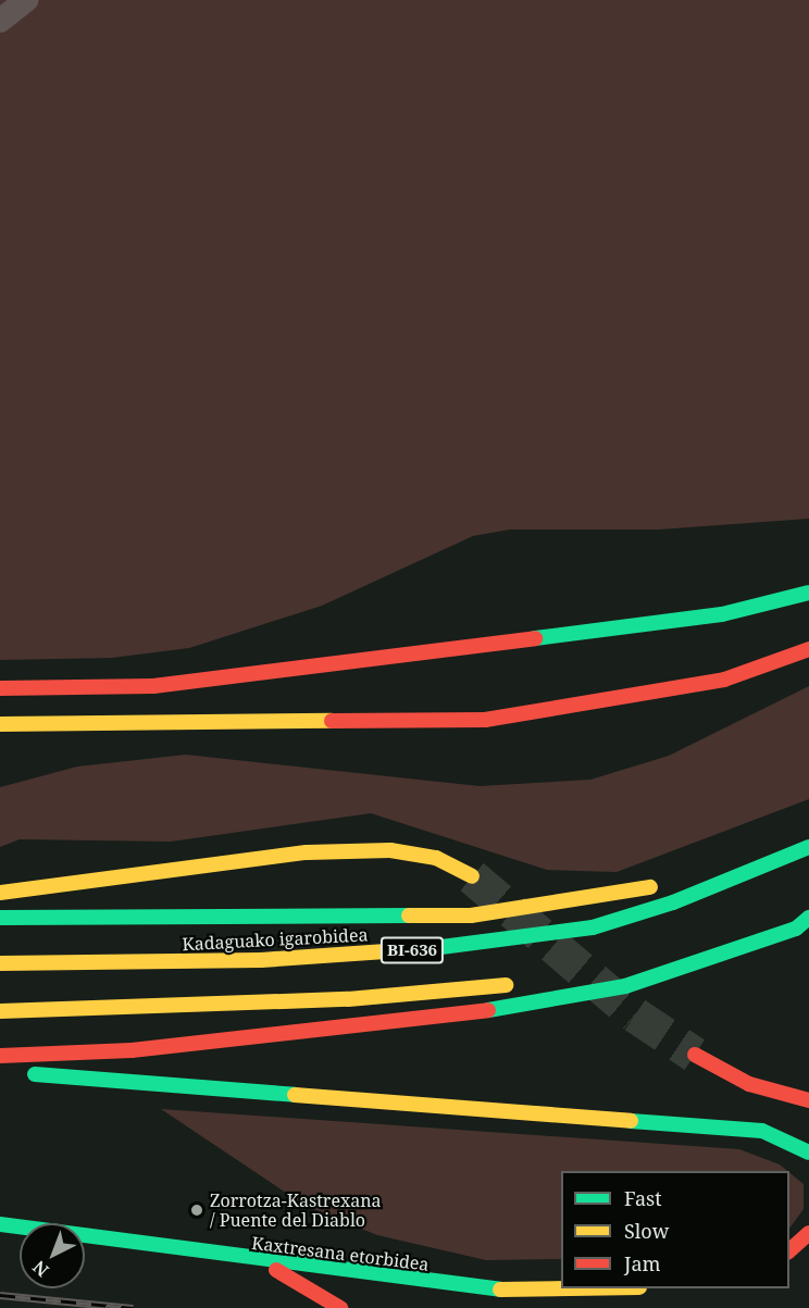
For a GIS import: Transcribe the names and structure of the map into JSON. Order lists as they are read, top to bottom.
{
  "streets": {
    "main road": ["Kadaguako igarobidea", "BI-636", "Kaxtresana etorbidea"]
  },
  "places": ["Zorrotza-Kastrexana / Puente del Diablo"],
  "legend": ["Fast", "Slow", "Jam"],
  "north": "bottom left"
}
